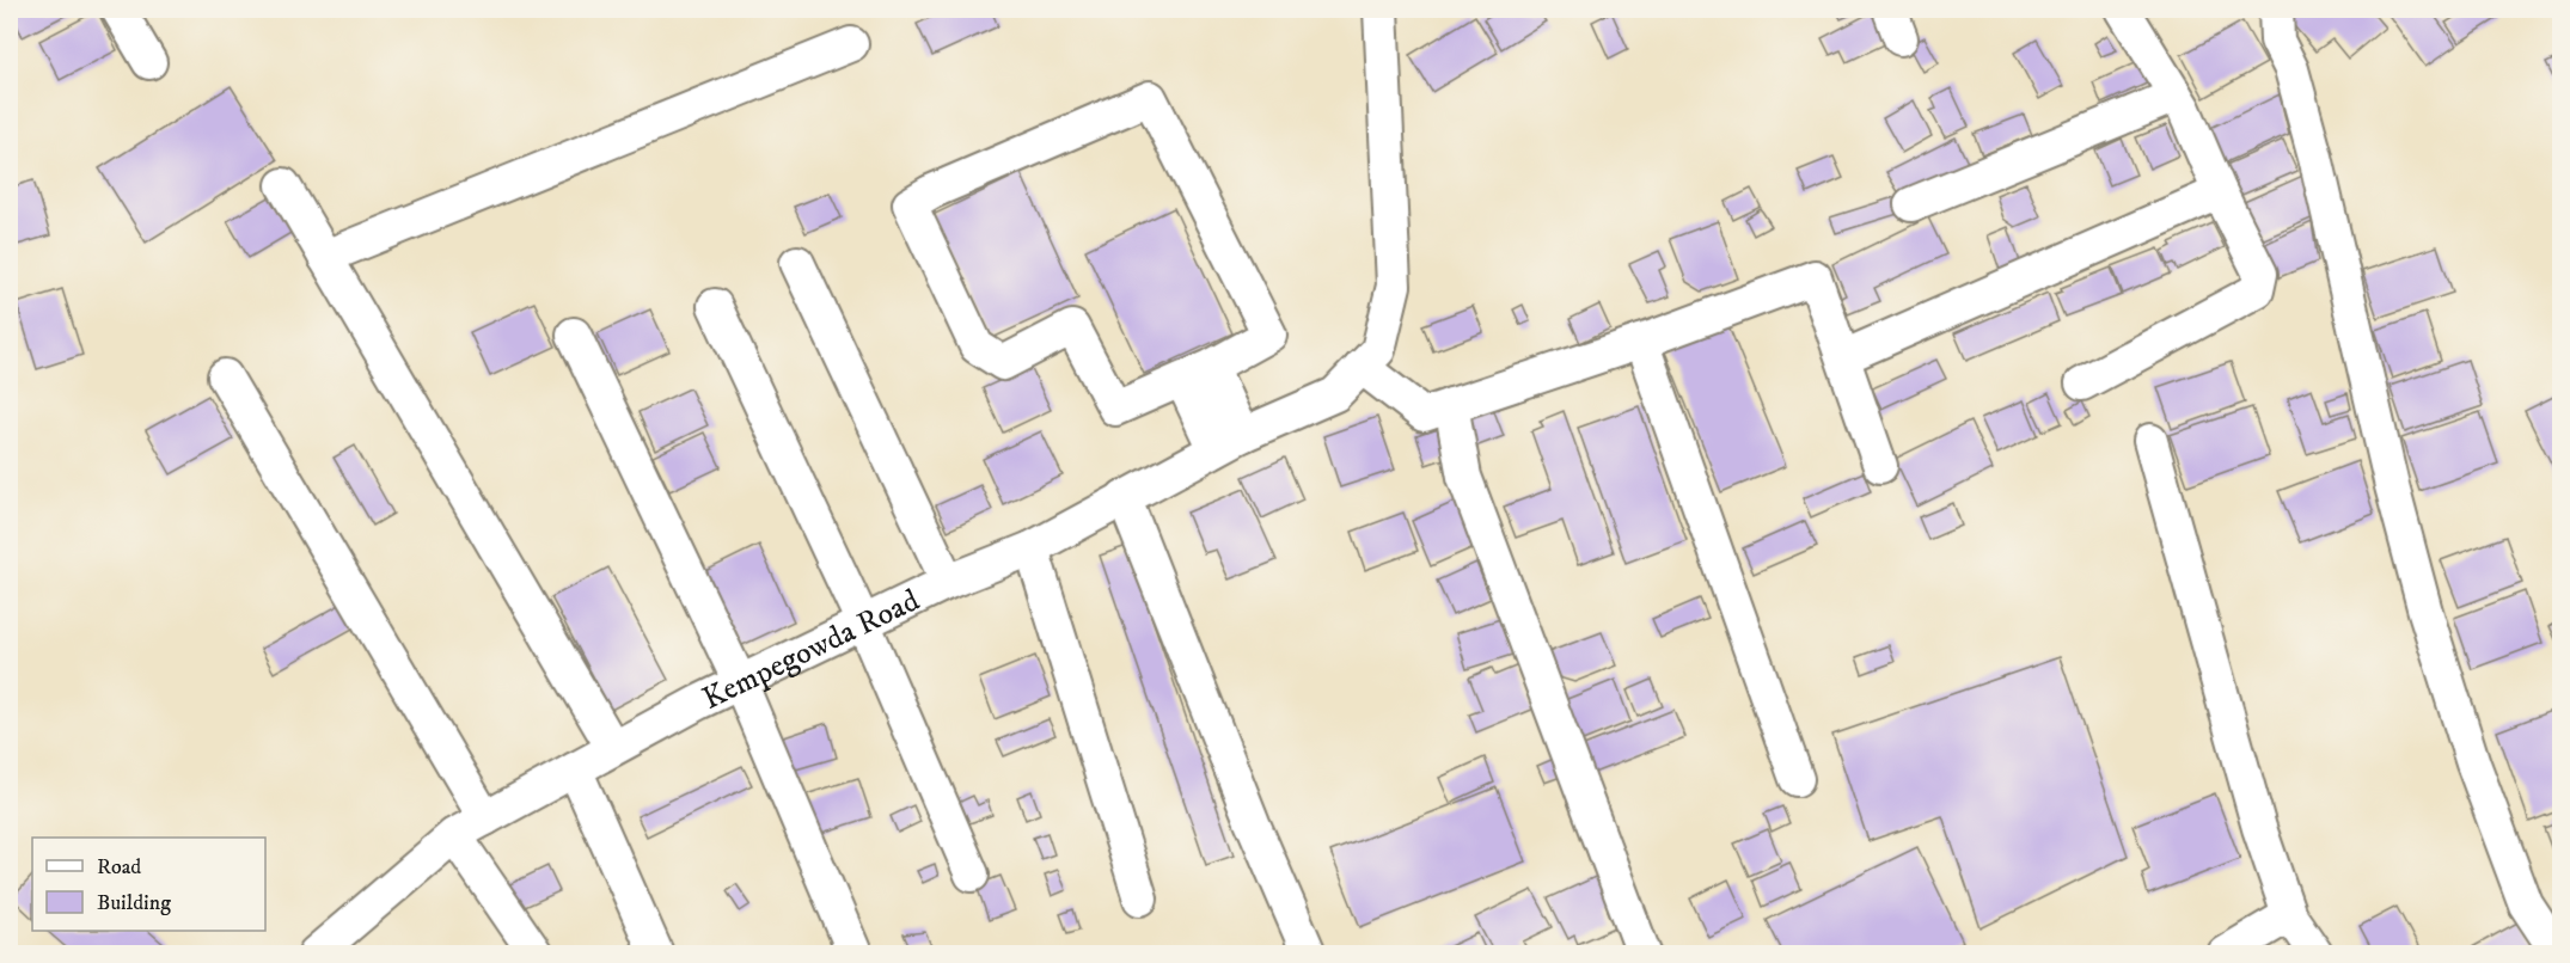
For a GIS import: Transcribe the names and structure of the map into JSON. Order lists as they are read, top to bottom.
{
  "streets": {
    "street": ["Kempegowda Road"]
  },
  "legend": ["Road", "Building"]
}
